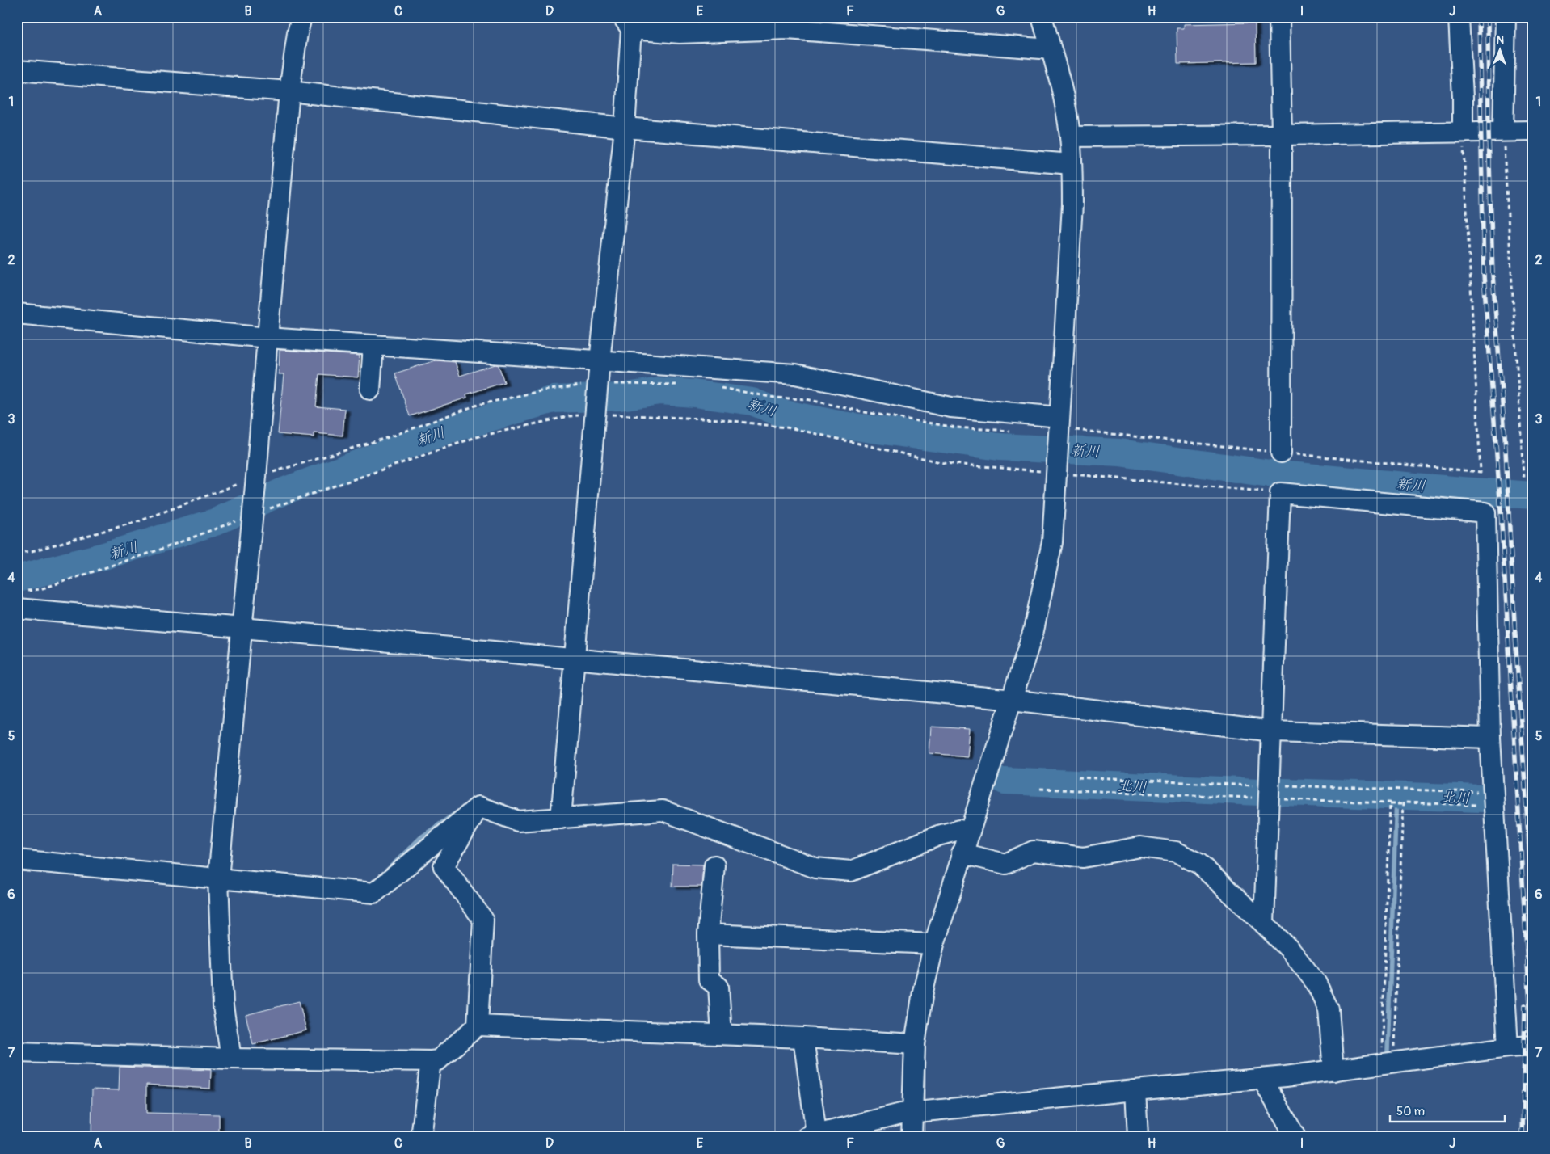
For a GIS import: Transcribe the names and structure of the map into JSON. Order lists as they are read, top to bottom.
{
  "water": ["新川", "北川"],
  "scale_bar": "50 m",
  "north": "top",
  "grid": {
    "columns": [
      "A",
      "B",
      "C",
      "D",
      "E",
      "F",
      "G",
      "H",
      "I",
      "J"
    ],
    "rows": [
      "1",
      "2",
      "3",
      "4",
      "5",
      "6",
      "7"
    ]
  }
}
